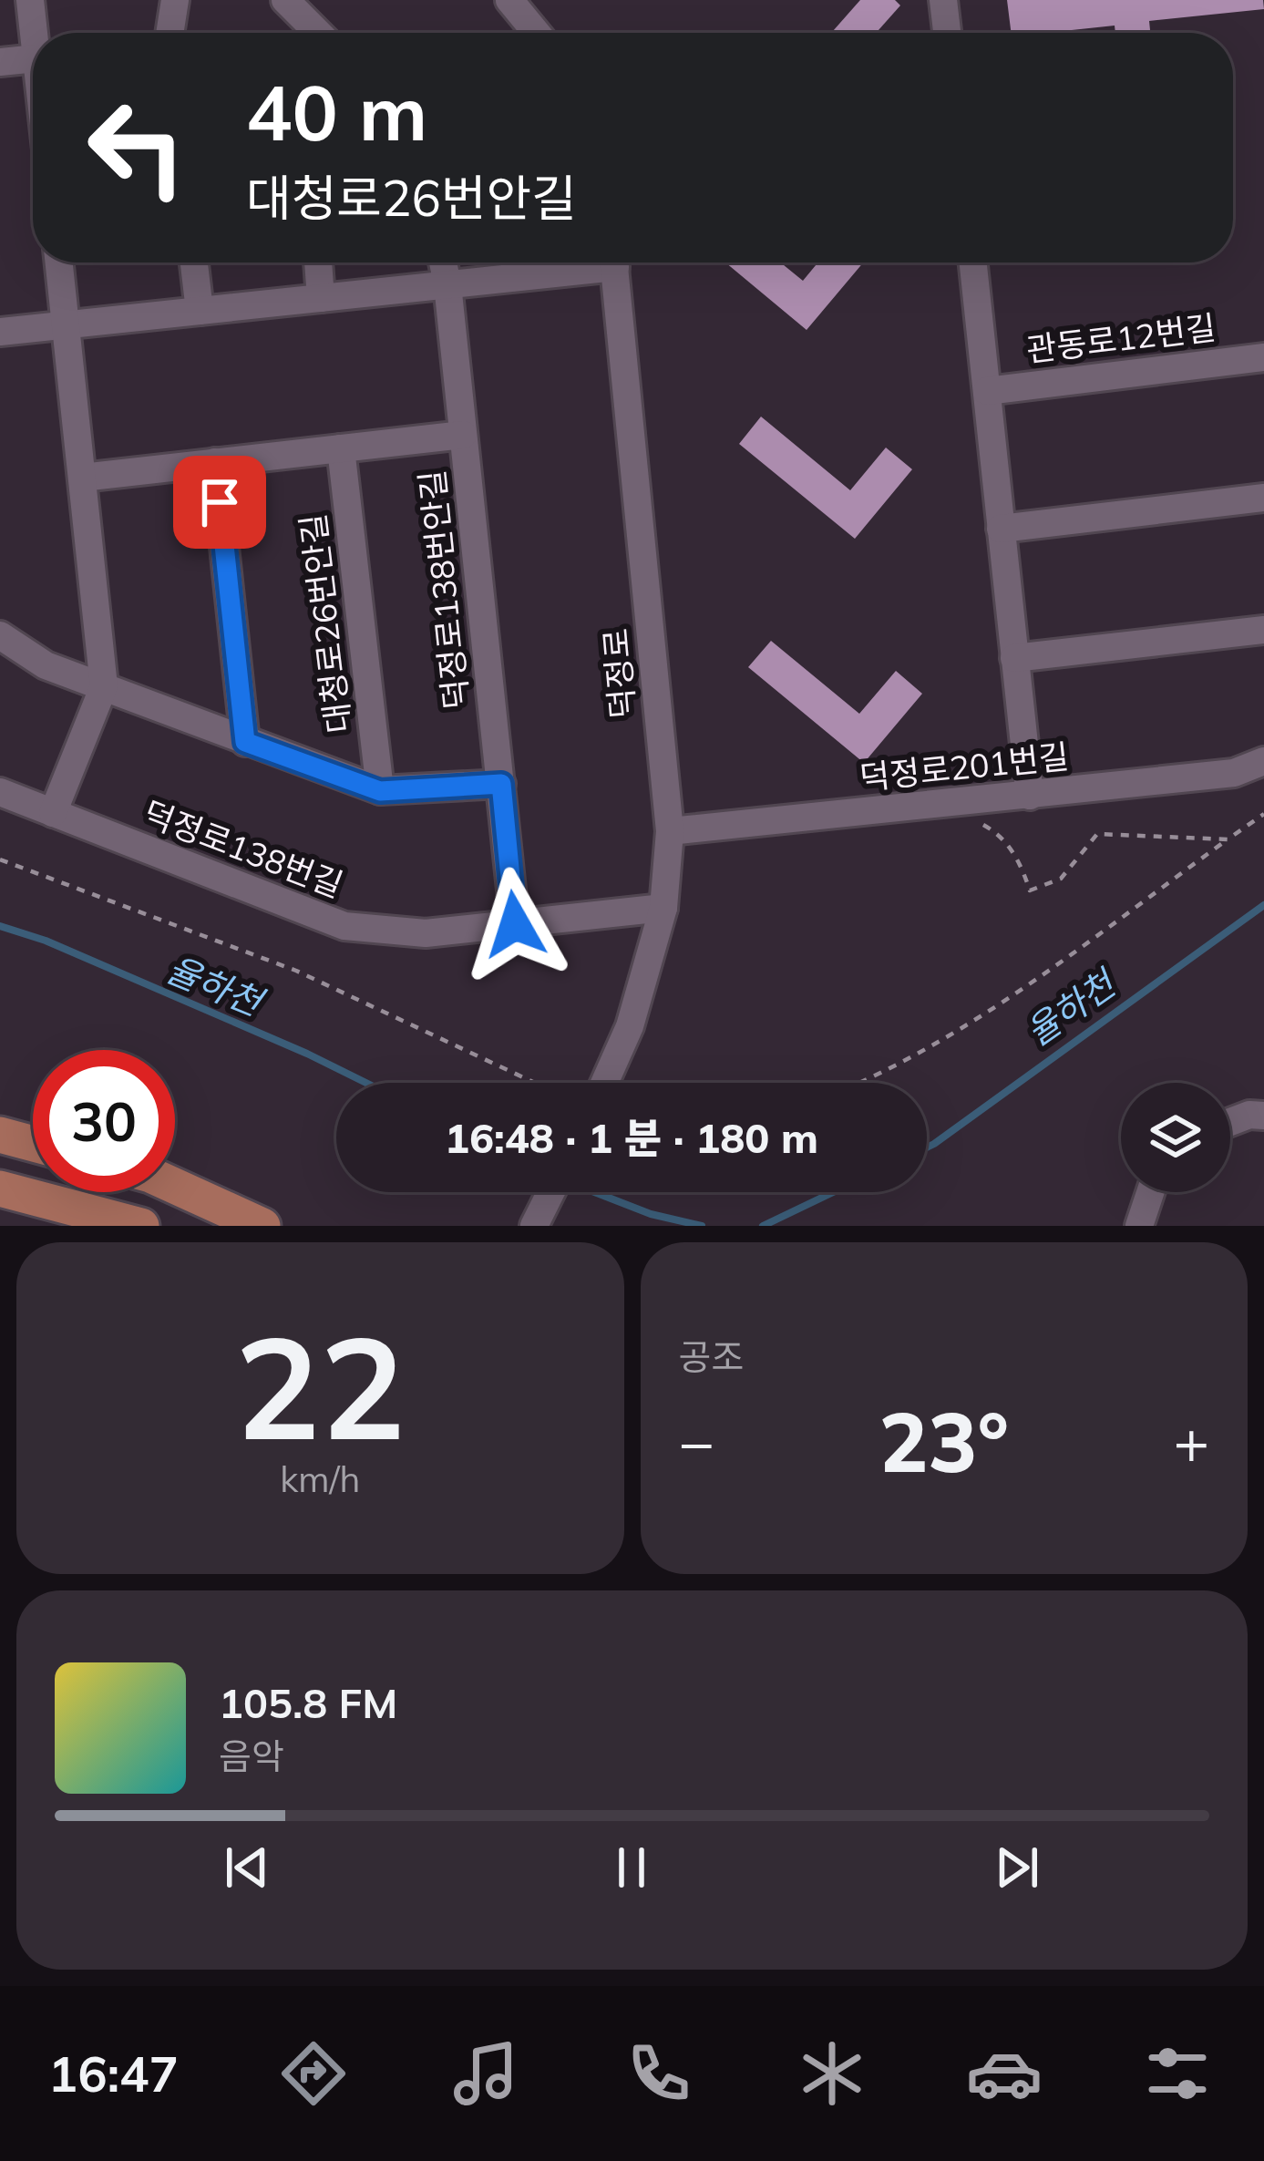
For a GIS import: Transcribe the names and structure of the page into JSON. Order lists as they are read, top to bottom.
{
  "streets": {
    "street": [
      "관동로12번길",
      "덕정로138번안길",
      "대청로26번안길",
      "덕정로",
      "덕정로201번길",
      "덕정로138번길"
    ]
  },
  "crossings": [
    ["관동로12번길", "덕정로201번길"],
    ["덕정로138번안길", "대청로26번안길"],
    ["덕정로138번안길", "덕정로138번길"],
    ["덕정로", "덕정로201번길"],
    ["덕정로", "덕정로138번길"]
  ],
  "water": ["율하천"],
  "page": {
    "turn": ["40 m", "대청로26번안길"],
    "limit": "30",
    "trip": "16:48 · 1 분 · 180 m",
    "tile": [
      ["22", "km/h"],
      "공조"
    ],
    "heat": ["−", "23°", "+"],
    "song": ["105.8 FM", "음악"],
    "tabs": "16:47"
  }
}
